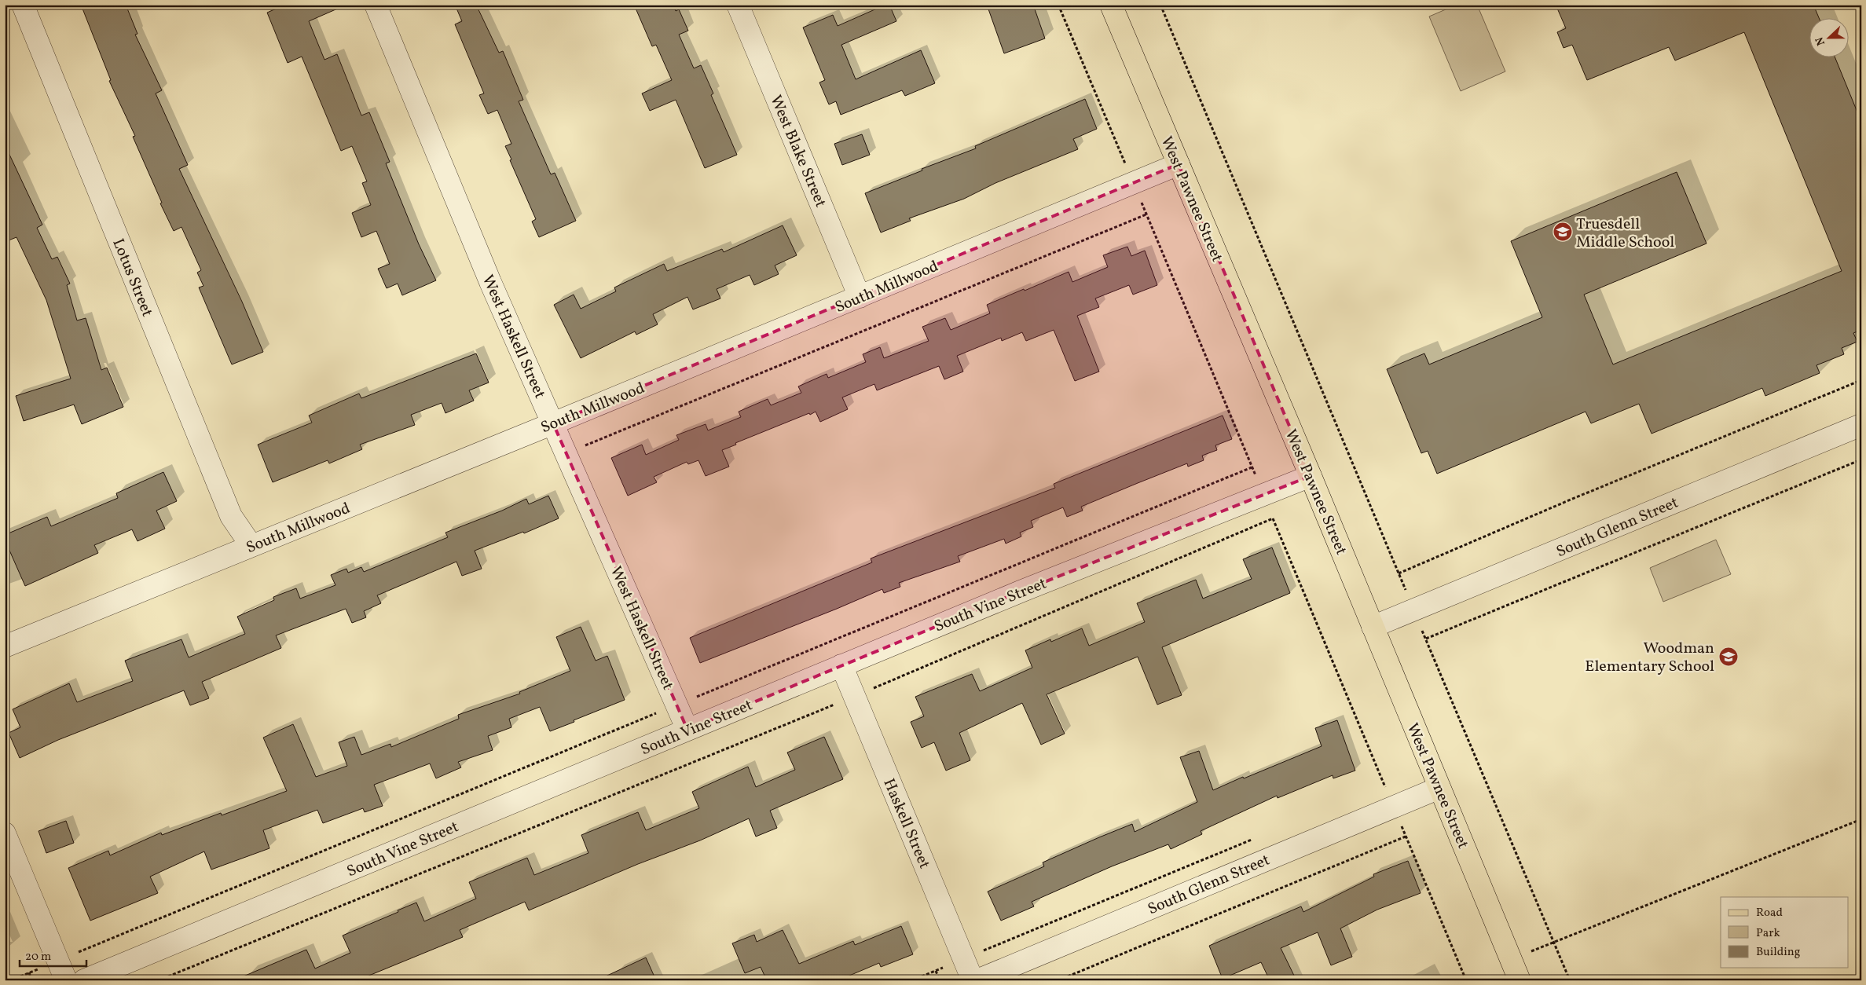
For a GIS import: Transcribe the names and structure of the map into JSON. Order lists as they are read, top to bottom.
{
  "streets": {
    "main road": ["West Pawnee Street"],
    "street": [
      "West Blake Street",
      "Lotus Street",
      "South Millwood",
      "West Haskell Street",
      "South Glenn Street",
      "South Vine Street",
      "Haskell Street"
    ]
  },
  "crossings": [
    ["West Blake Street", "South Millwood"],
    ["West Pawnee Street", "South Millwood"],
    ["West Pawnee Street", "South Glenn Street"],
    ["West Pawnee Street", "South Vine Street"],
    ["Lotus Street", "South Millwood"],
    ["South Millwood", "West Haskell Street"],
    ["West Haskell Street", "South Vine Street"],
    ["South Vine Street", "Haskell Street"]
  ],
  "places": {
    "school or university": ["Truesdell Middle School", "Woodman Elementary School"]
  },
  "legend": ["Road", "Park", "Building"],
  "scale_bar": "20 m",
  "north": "left"
}
